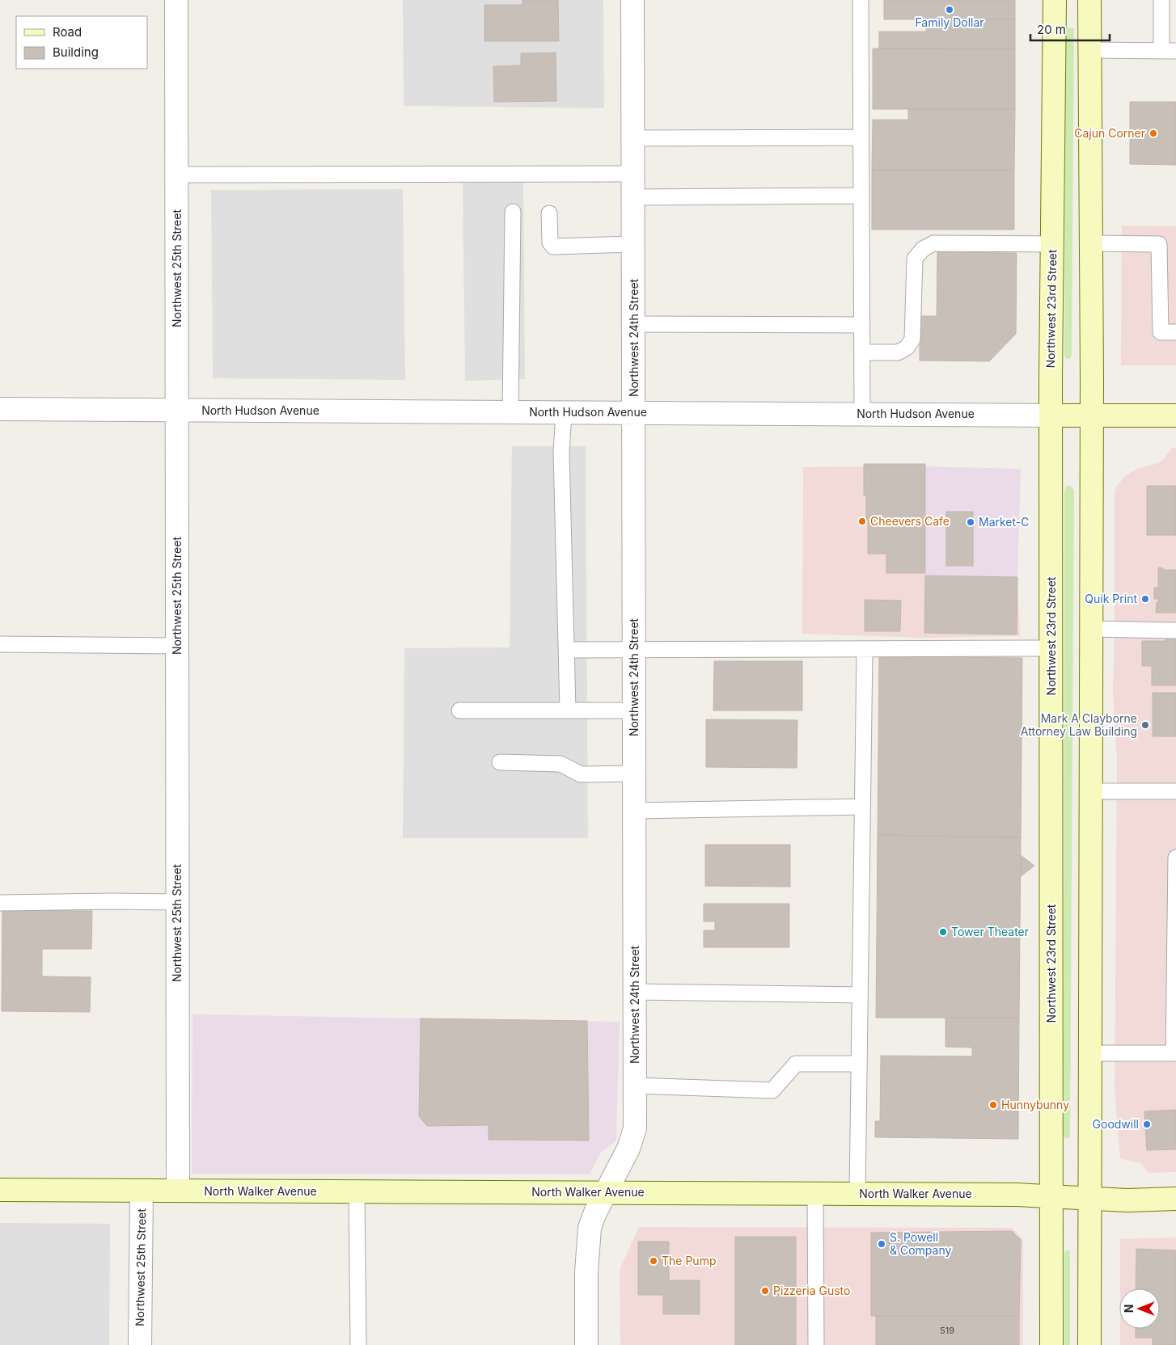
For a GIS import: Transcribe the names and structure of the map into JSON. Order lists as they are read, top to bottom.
{
  "streets": {
    "main road": ["Northwest 23rd Street", "North Hudson Avenue", "North Walker Avenue"],
    "street": ["Northwest 25th Street", "Northwest 24th Street"]
  },
  "crossings": [
    ["Northwest 25th Street", "North Hudson Avenue"],
    ["Northwest 25th Street", "North Walker Avenue"],
    ["Northwest 23rd Street", "North Hudson Avenue"],
    ["Northwest 23rd Street", "North Walker Avenue"],
    ["Northwest 24th Street", "North Hudson Avenue"],
    ["Northwest 24th Street", "North Walker Avenue"]
  ],
  "places": [
    "Family Dollar",
    "Cajun Corner",
    "Cheevers Cafe",
    "Market-C",
    "Quik Print",
    "Mark A Clayborne Attorney Law Building",
    "Tower Theater",
    "Hunnybunny",
    "Goodwill",
    "S. Powell & Company",
    "The Pump",
    "Pizzeria Gusto"
  ],
  "house_numbers": ["519"],
  "legend": ["Road", "Building"],
  "scale_bar": "20 m",
  "north": "left"
}
